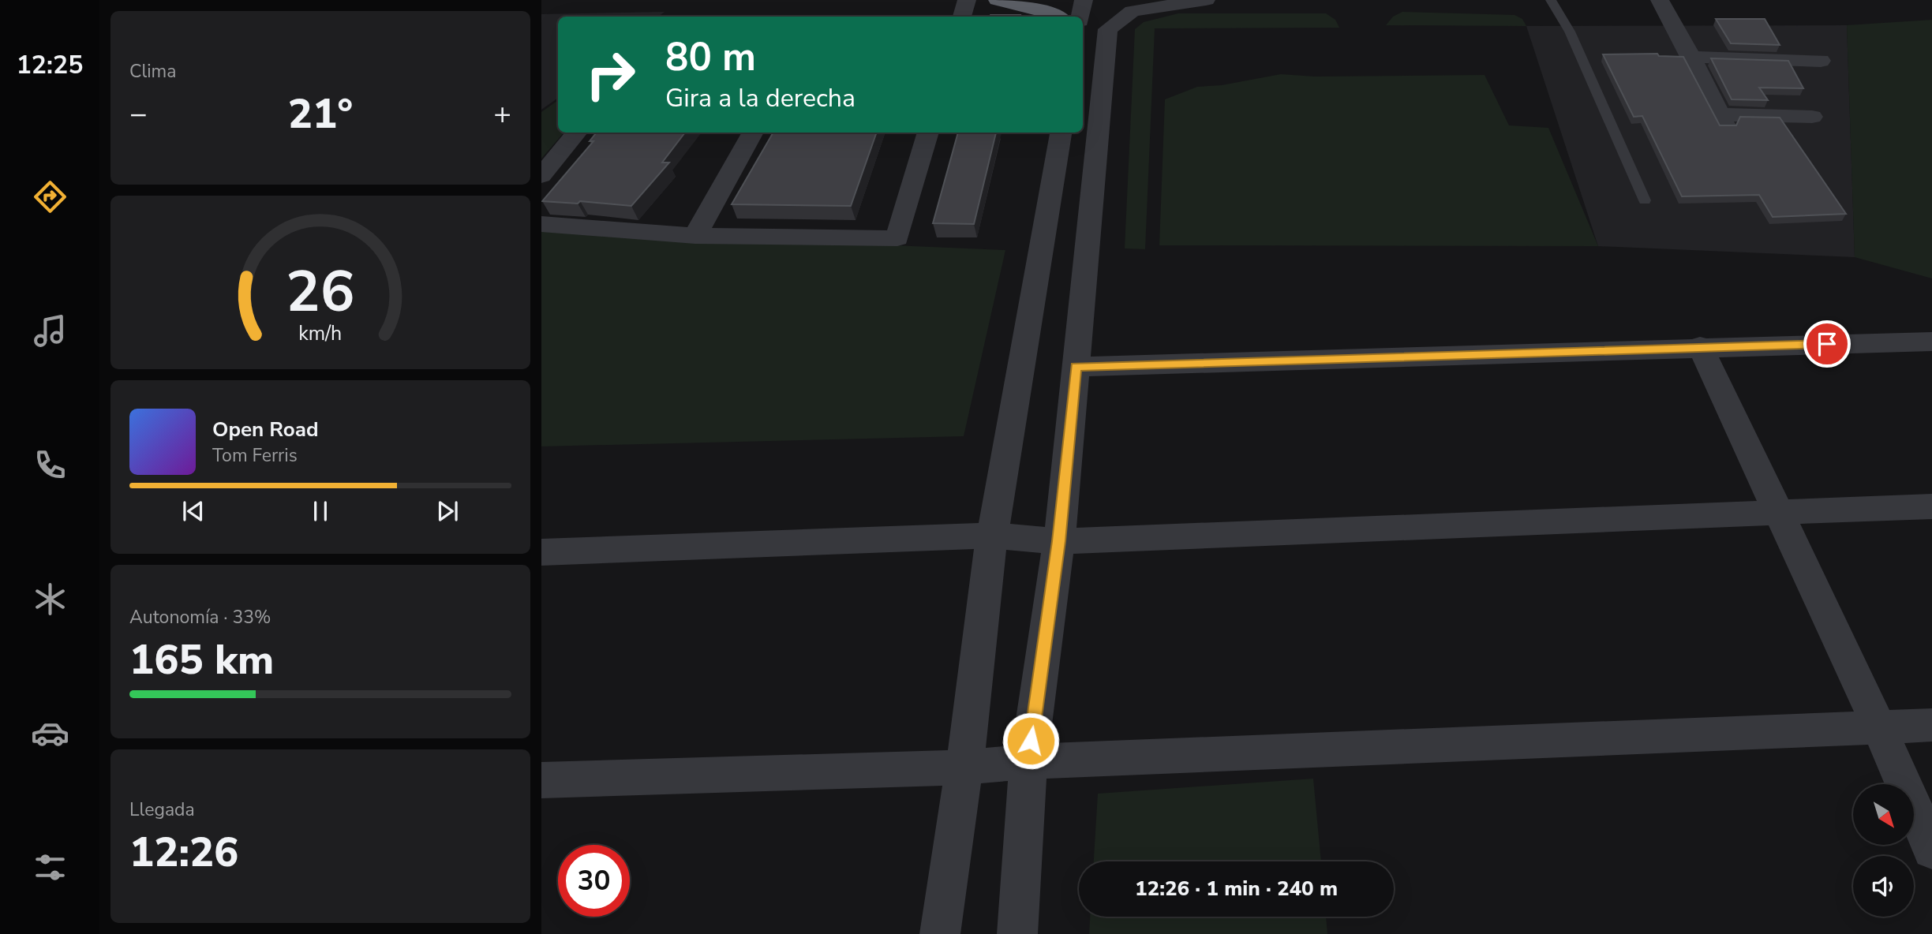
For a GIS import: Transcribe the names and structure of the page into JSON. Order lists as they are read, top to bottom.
{
  "north": "bottom right",
  "page": {
    "tabs": "12:25",
    "tile": [
      "Clima",
      ["Autonomía · 33%", "165 km"],
      ["Llegada", "12:26"]
    ],
    "turn": ["80 m", "Gira a la derecha"],
    "heat": ["−", "21°", "+"],
    "song": ["Open Road", "Tom Ferris"],
    "limit": "30",
    "trip": "12:26 · 1 min · 240 m",
    "gauge": ["26", "km/h"]
  }
}
